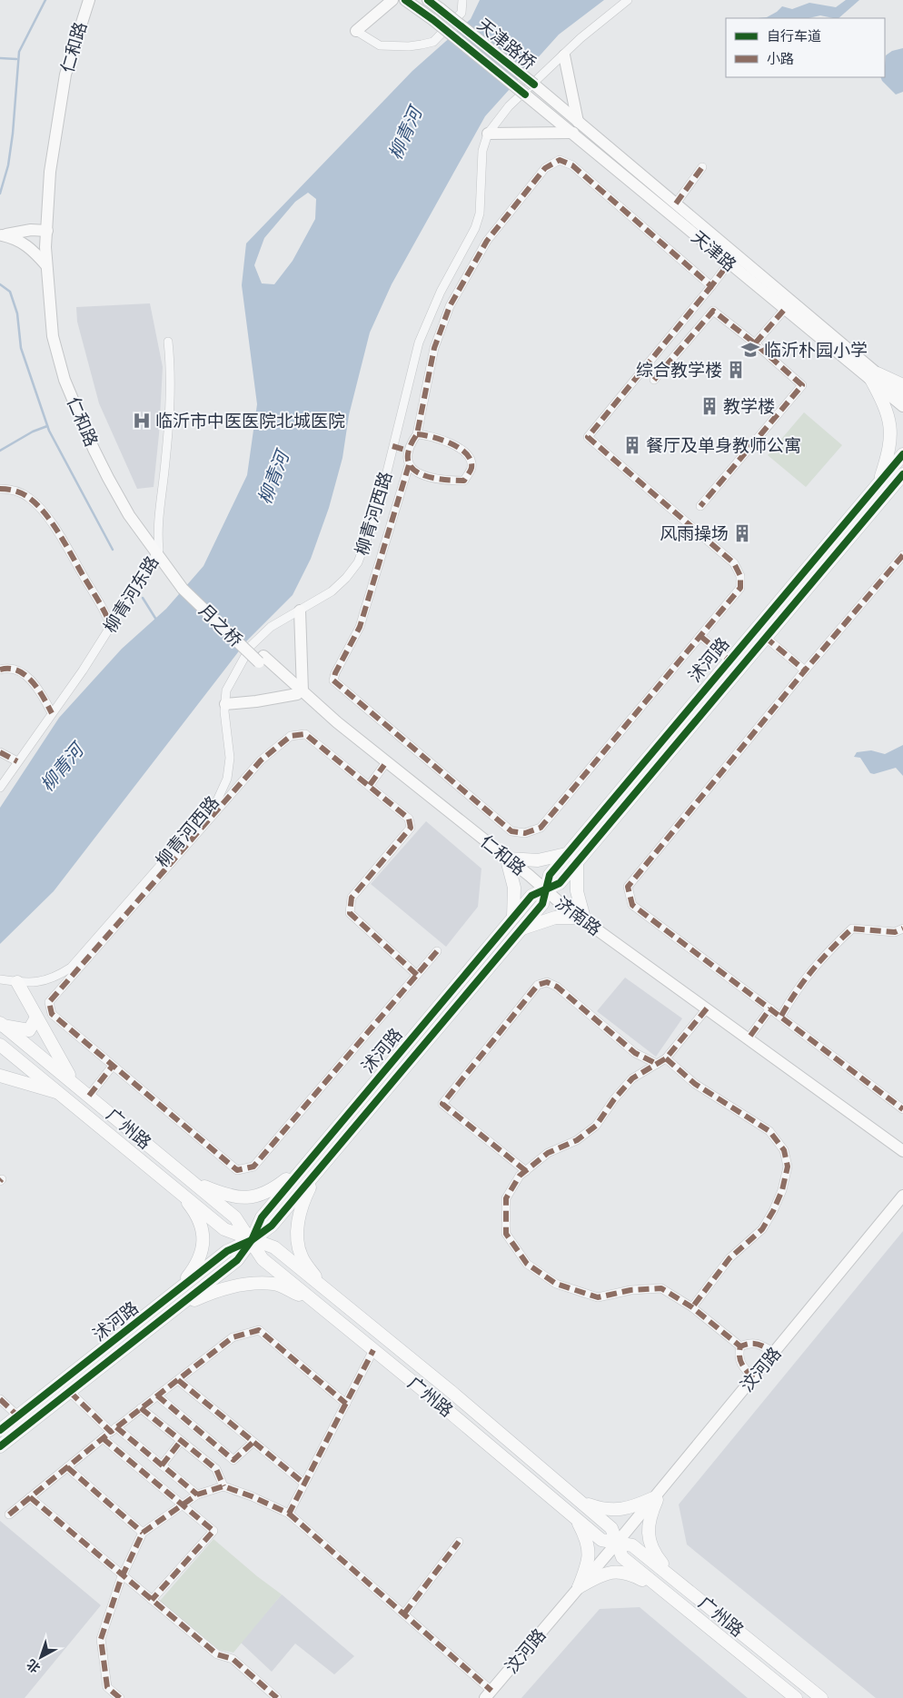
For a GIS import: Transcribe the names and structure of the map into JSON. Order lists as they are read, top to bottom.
{
  "streets": {
    "main road": ["沭河路", "广州路"],
    "street": [
      "天津路桥",
      "仁和路",
      "天津路",
      "柳青河西路",
      "柳青河东路",
      "月之桥",
      "济南路",
      "汶河路"
    ]
  },
  "crossings": [
    ["天津路桥", "天津路"],
    ["仁和路", "柳青河东路"],
    ["仁和路", "月之桥"],
    ["仁和路", "沭河路"],
    ["仁和路", "济南路"],
    ["沭河路", "济南路"],
    ["沭河路", "广州路"],
    ["广州路", "汶河路"]
  ],
  "water": ["柳青河"],
  "places": {
    "school or university": ["临沂朴园小学"],
    "building": [
      "综合教学楼",
      "教学楼",
      "餐厅及单身教师公寓",
      "风雨操场"
    ],
    "hospital": ["临沂市中医医院北城医院"]
  },
  "legend": ["自行车道", "小路"],
  "north": "bottom left"
}
